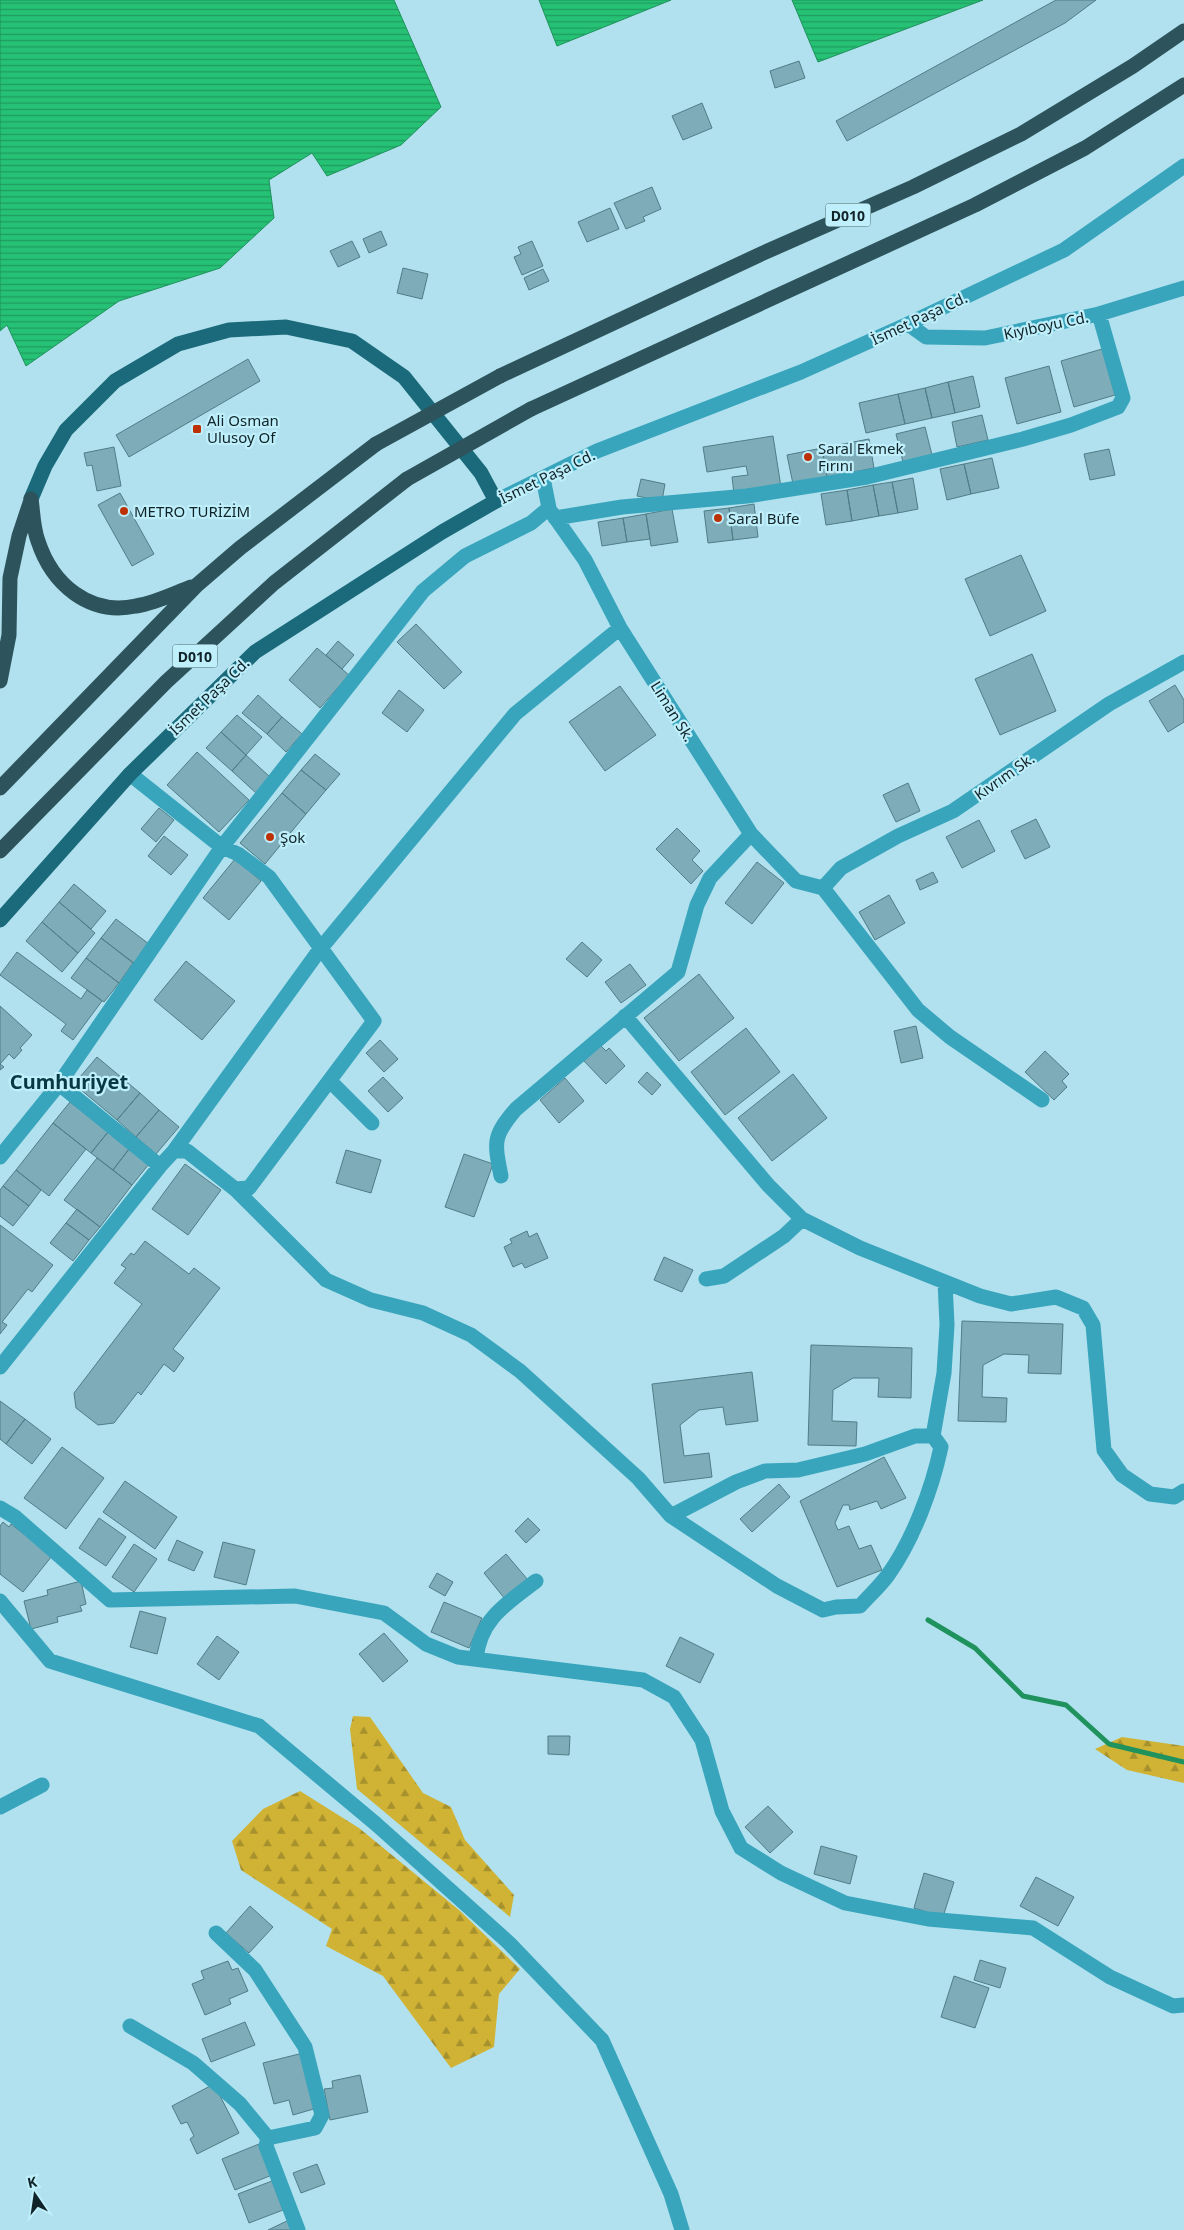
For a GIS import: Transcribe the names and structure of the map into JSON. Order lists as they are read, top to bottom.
{
  "streets": {
    "highway": ["D010"],
    "main road": ["İsmet Paşa Cd."],
    "street": ["Kıyıboyu Cd.", "Liman Sk.", "Kıvrım Sk."]
  },
  "crossings": [
    ["İsmet Paşa Cd.", "Kıyıboyu Cd."],
    ["Liman Sk.", "Kıvrım Sk."]
  ],
  "districts": ["Cumhuriyet"],
  "places": {
    "transit": ["Ali Osman Ulusoy Of"],
    "other": [
      "Saral Ekmek Fırını",
      "METRO TURİZİM",
      "Saral Büfe",
      "Şok"
    ]
  },
  "north": "top"
}
